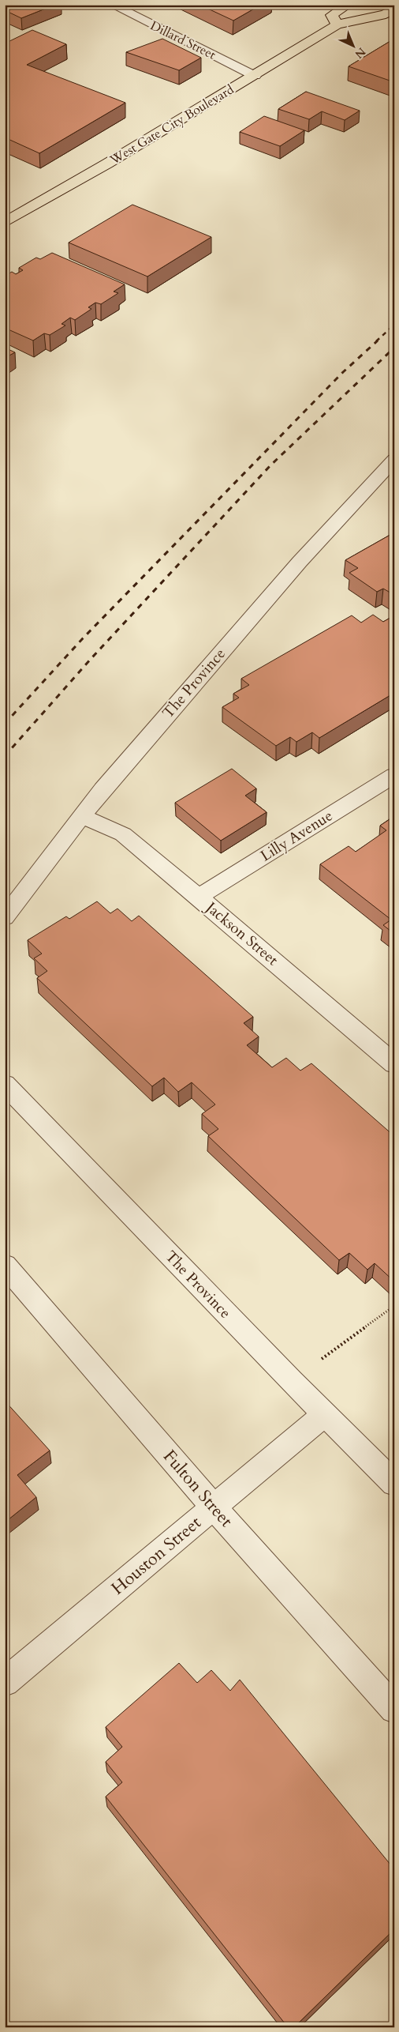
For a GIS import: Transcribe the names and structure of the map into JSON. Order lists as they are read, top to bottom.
{
  "streets": {
    "main road": ["West Gate City Boulevard"],
    "street": [
      "Dillard Street",
      "The Province",
      "Lilly Avenue",
      "Jackson Street",
      "Fulton Street",
      "Houston Street"
    ]
  },
  "crossings": [
    ["Dillard Street", "West Gate City Boulevard"],
    ["The Province", "Jackson Street"],
    ["The Province", "Houston Street"],
    ["Lilly Avenue", "Jackson Street"],
    ["Fulton Street", "Houston Street"]
  ],
  "north": "bottom right"
}
